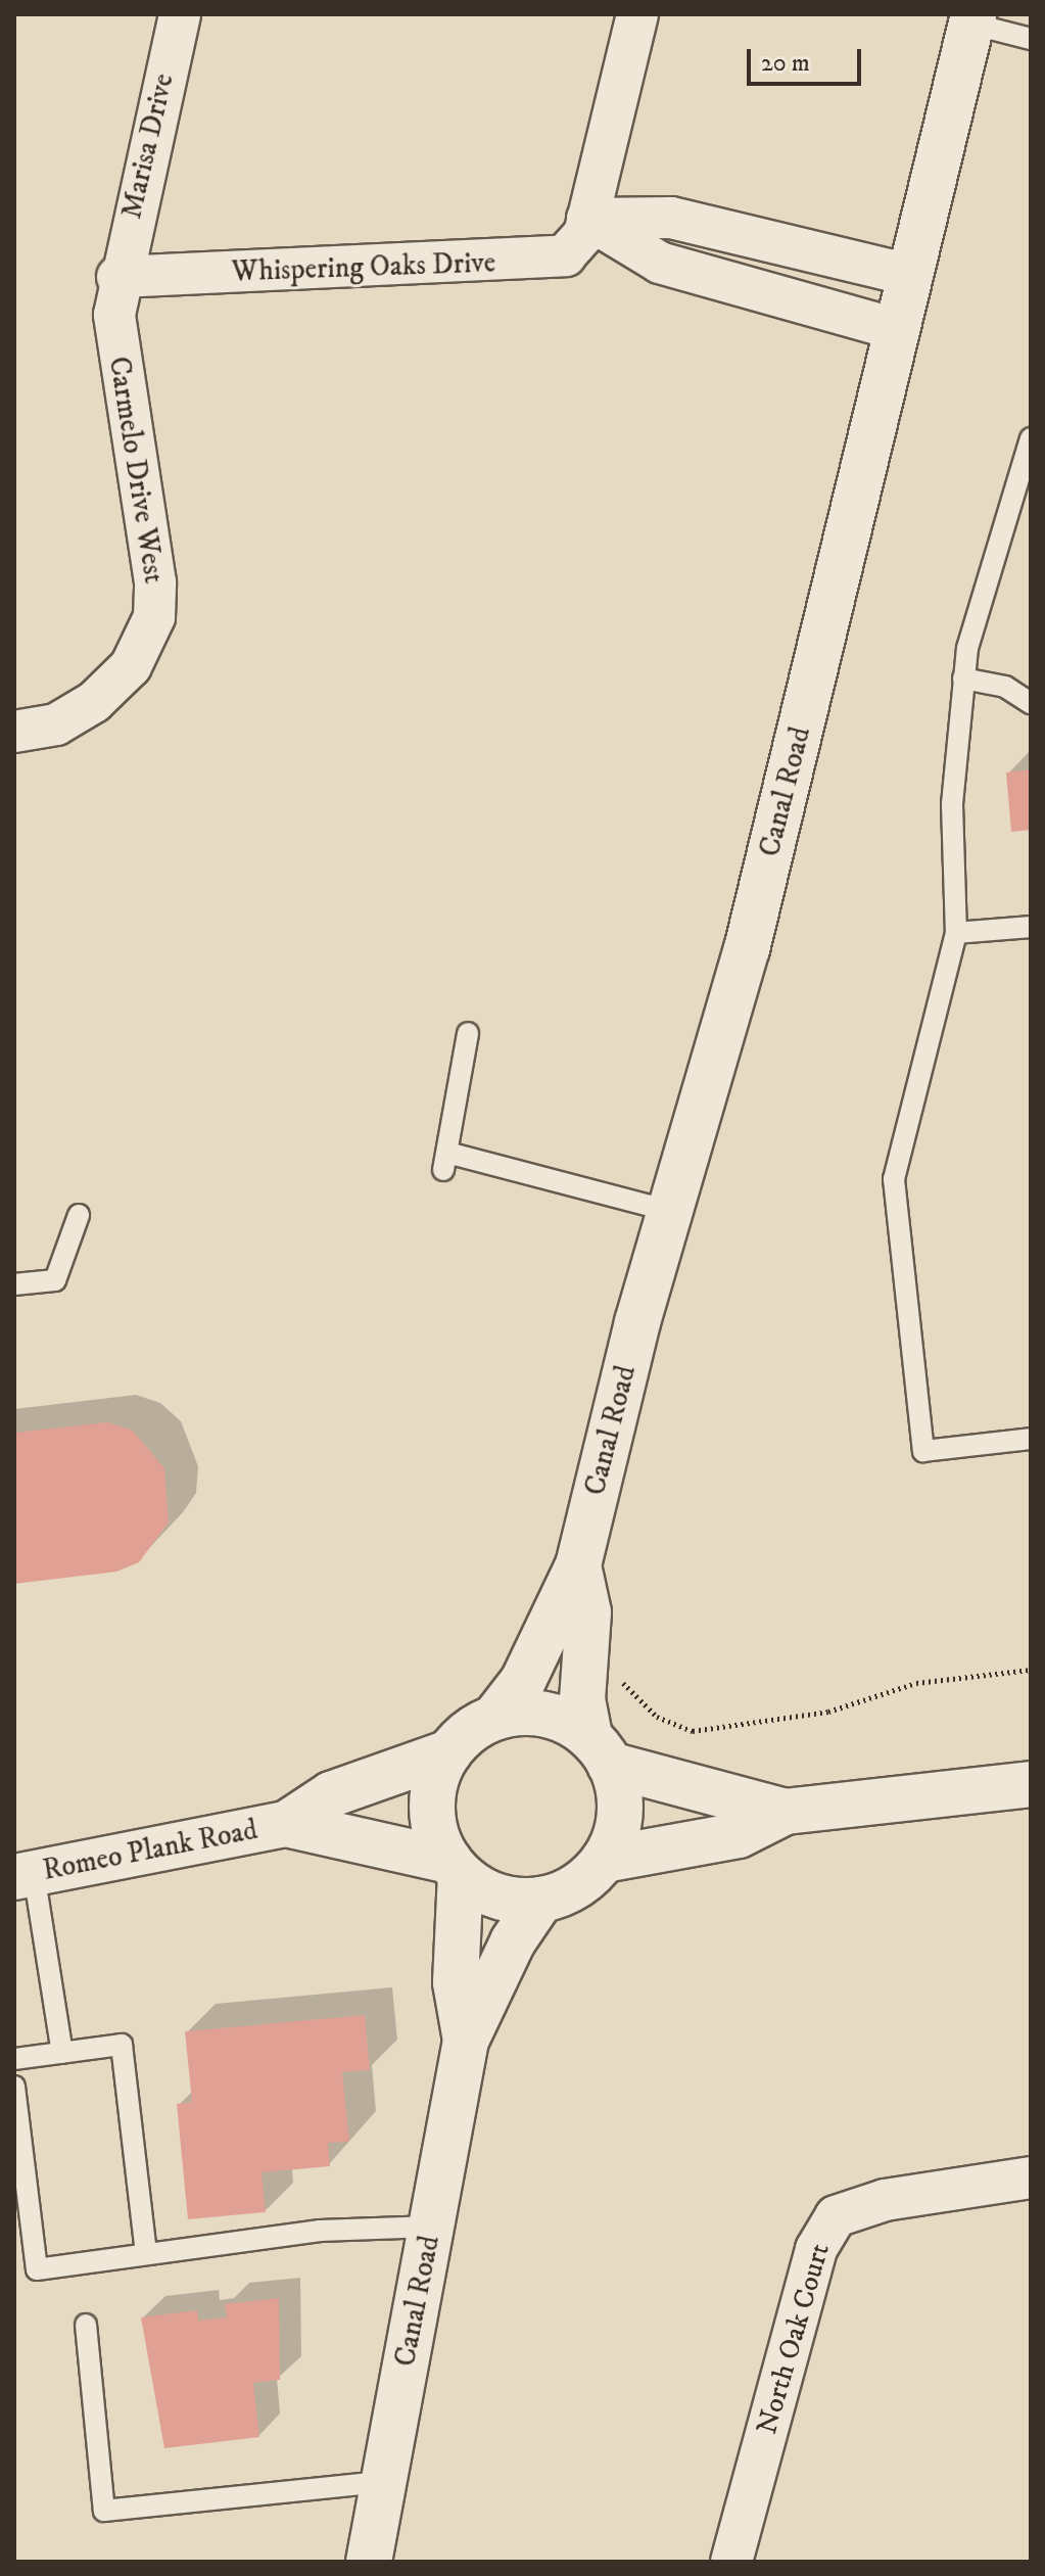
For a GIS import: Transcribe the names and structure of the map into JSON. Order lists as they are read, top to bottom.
{
  "streets": {
    "street": [
      "Marisa Drive",
      "Whispering Oaks Drive",
      "Carmelo Drive West",
      "Canal Road",
      "Romeo Plank Road",
      "North Oak Court"
    ]
  },
  "crossings": [
    ["Marisa Drive", "Whispering Oaks Drive"],
    ["Marisa Drive", "Carmelo Drive West"],
    ["Whispering Oaks Drive", "Carmelo Drive West"],
    ["Canal Road", "Romeo Plank Road"]
  ],
  "scale_bar": "20 m"
}
